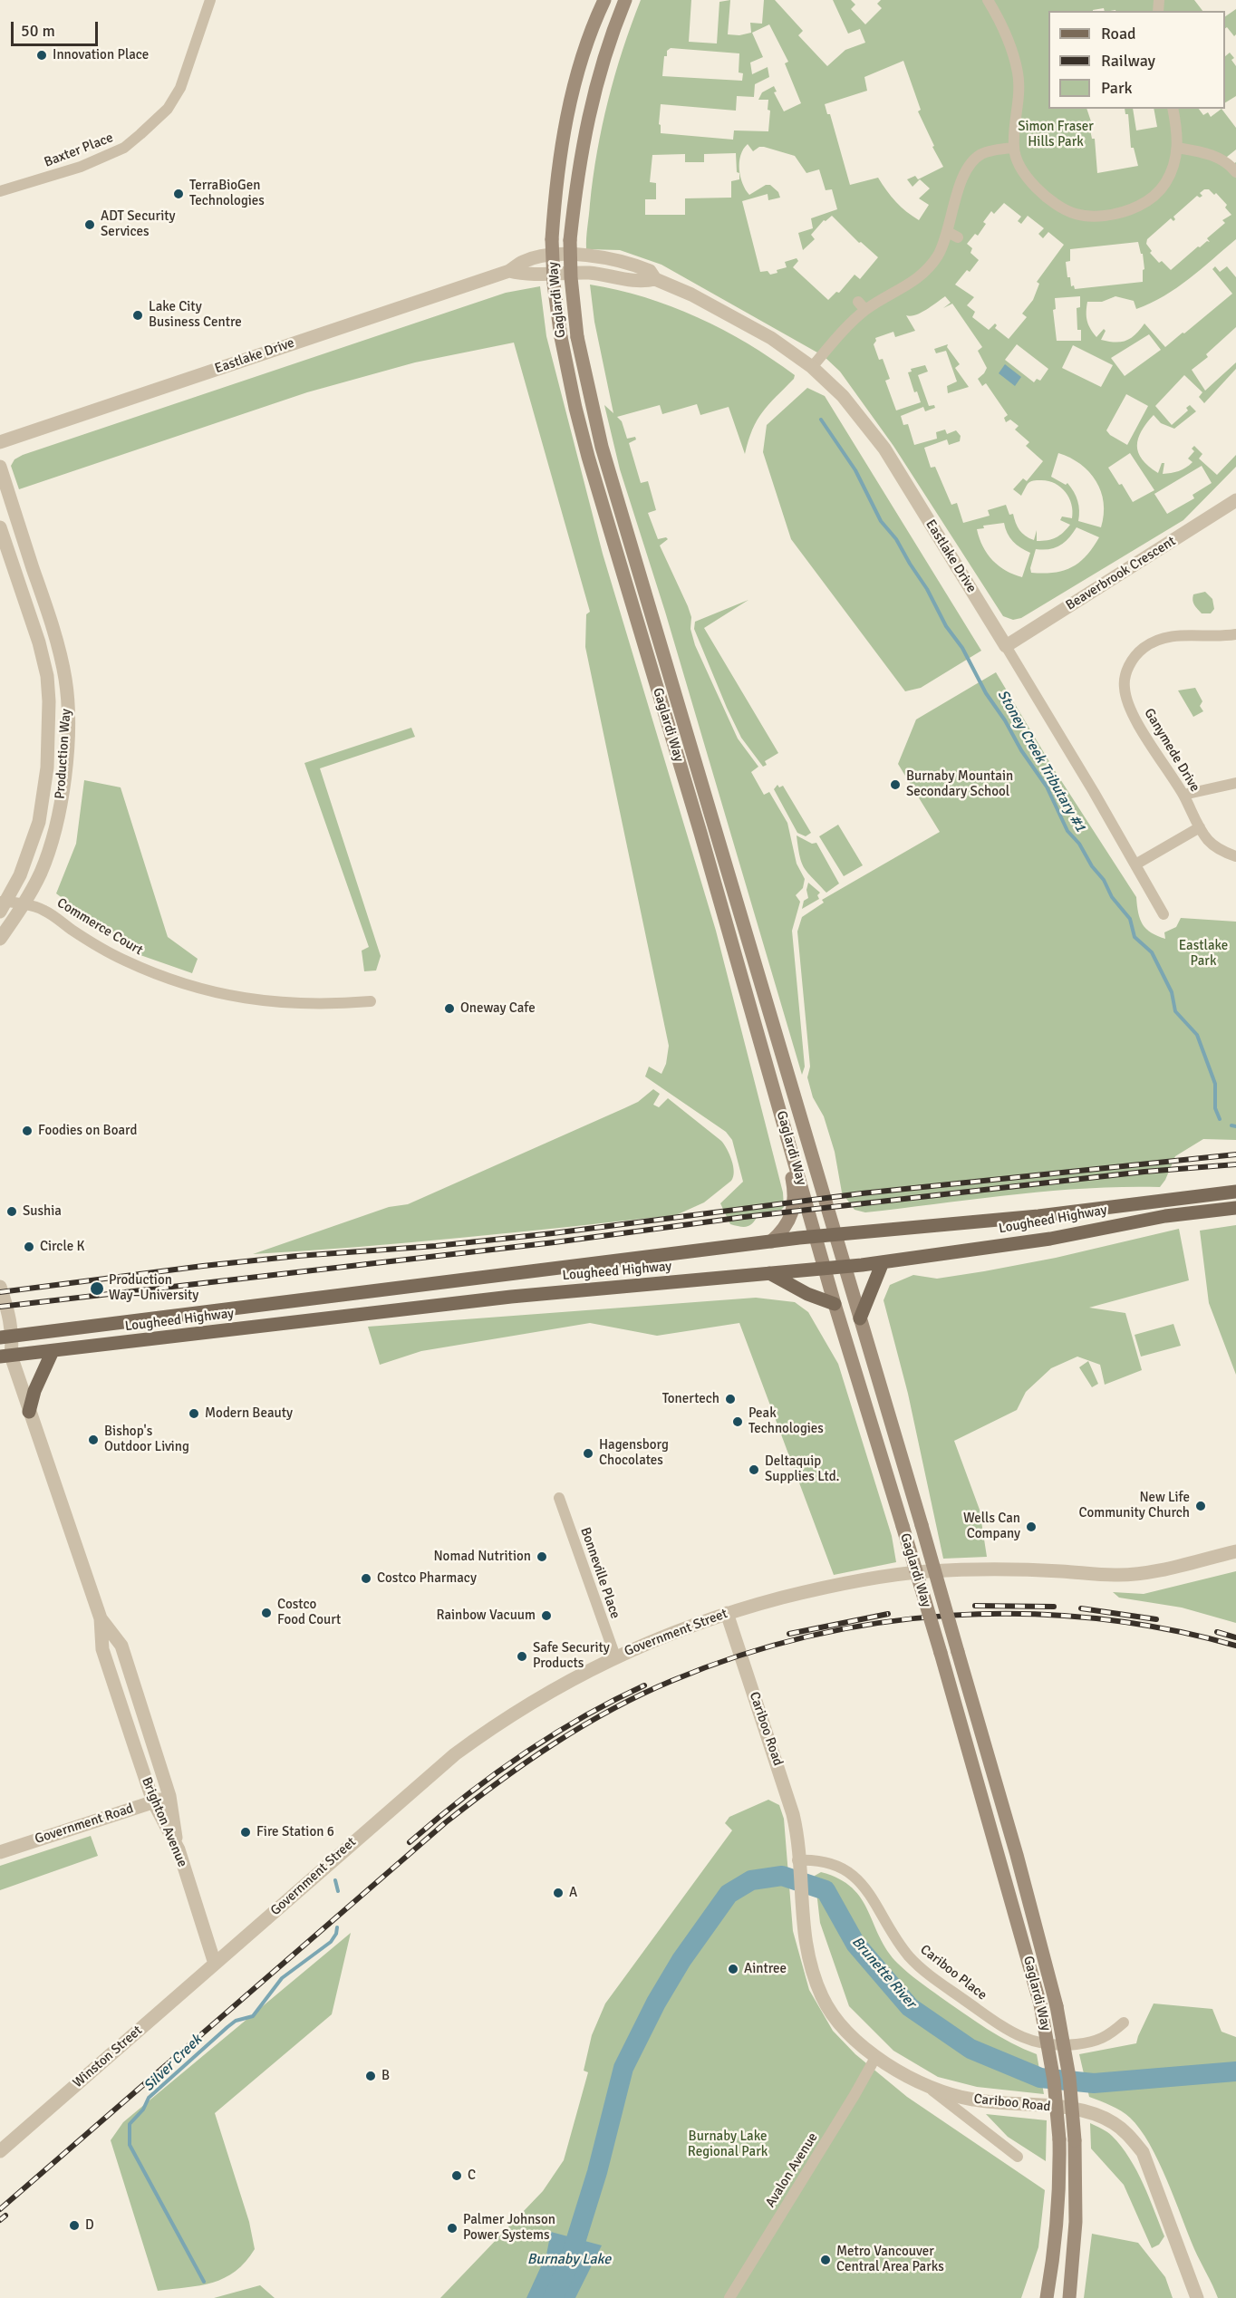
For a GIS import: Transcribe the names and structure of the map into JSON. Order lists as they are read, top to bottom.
{
  "streets": {
    "main road": ["Gaglardi Way", "Lougheed Highway"],
    "street": [
      "Baxter Place",
      "Eastlake Drive",
      "Beaverbrook Crescent",
      "Ganymede Drive",
      "Production Way",
      "Commerce Court",
      "Bonneville Place",
      "Government Street",
      "Cariboo Road",
      "Brighton Avenue",
      "Government Road",
      "Cariboo Place",
      "Winston Street",
      "Avalon Avenue"
    ]
  },
  "crossings": [
    ["Gaglardi Way", "Lougheed Highway"],
    ["Eastlake Drive", "Beaverbrook Crescent"],
    ["Production Way", "Commerce Court"],
    ["Lougheed Highway", "Brighton Avenue"],
    ["Bonneville Place", "Government Street"],
    ["Government Street", "Cariboo Road"],
    ["Government Street", "Brighton Avenue"],
    ["Government Street", "Winston Street"],
    ["Cariboo Road", "Cariboo Place"],
    ["Cariboo Road", "Avalon Avenue"],
    ["Brighton Avenue", "Government Road"],
    ["Brighton Avenue", "Winston Street"]
  ],
  "water": [
    "Stoney Creek Tributary #1",
    "Brunette River",
    "Silver Creek",
    "Burnaby Lake"
  ],
  "parks": ["Simon Fraser Hills Park", "Eastlake Park", "Burnaby Lake Regional Park"],
  "places": [
    "Innovation Place",
    "TerraBioGen Technologies",
    "ADT Security Services",
    "Lake City Business Centre",
    "Burnaby Mountain Secondary School",
    "Oneway Cafe",
    "Foodies on Board",
    "Sushia",
    "Circle K",
    "Production Way–University",
    "Tonertech",
    "Modern Beauty",
    "Peak Technologies",
    "Bishop's Outdoor Living",
    "Hagensborg Chocolates",
    "Deltaquip Supplies Ltd.",
    "New Life Community Church",
    "Wells Can Company",
    "Nomad Nutrition",
    "Costco Pharmacy",
    "Costco Food Court",
    "Rainbow Vacuum",
    "Safe Security Products",
    "Fire Station 6",
    "A",
    "Aintree",
    "B",
    "C",
    "D",
    "Palmer Johnson Power Systems",
    "Metro Vancouver Central Area Parks"
  ],
  "legend": ["Road", "Railway", "Park"],
  "scale_bar": "50 m"
}
